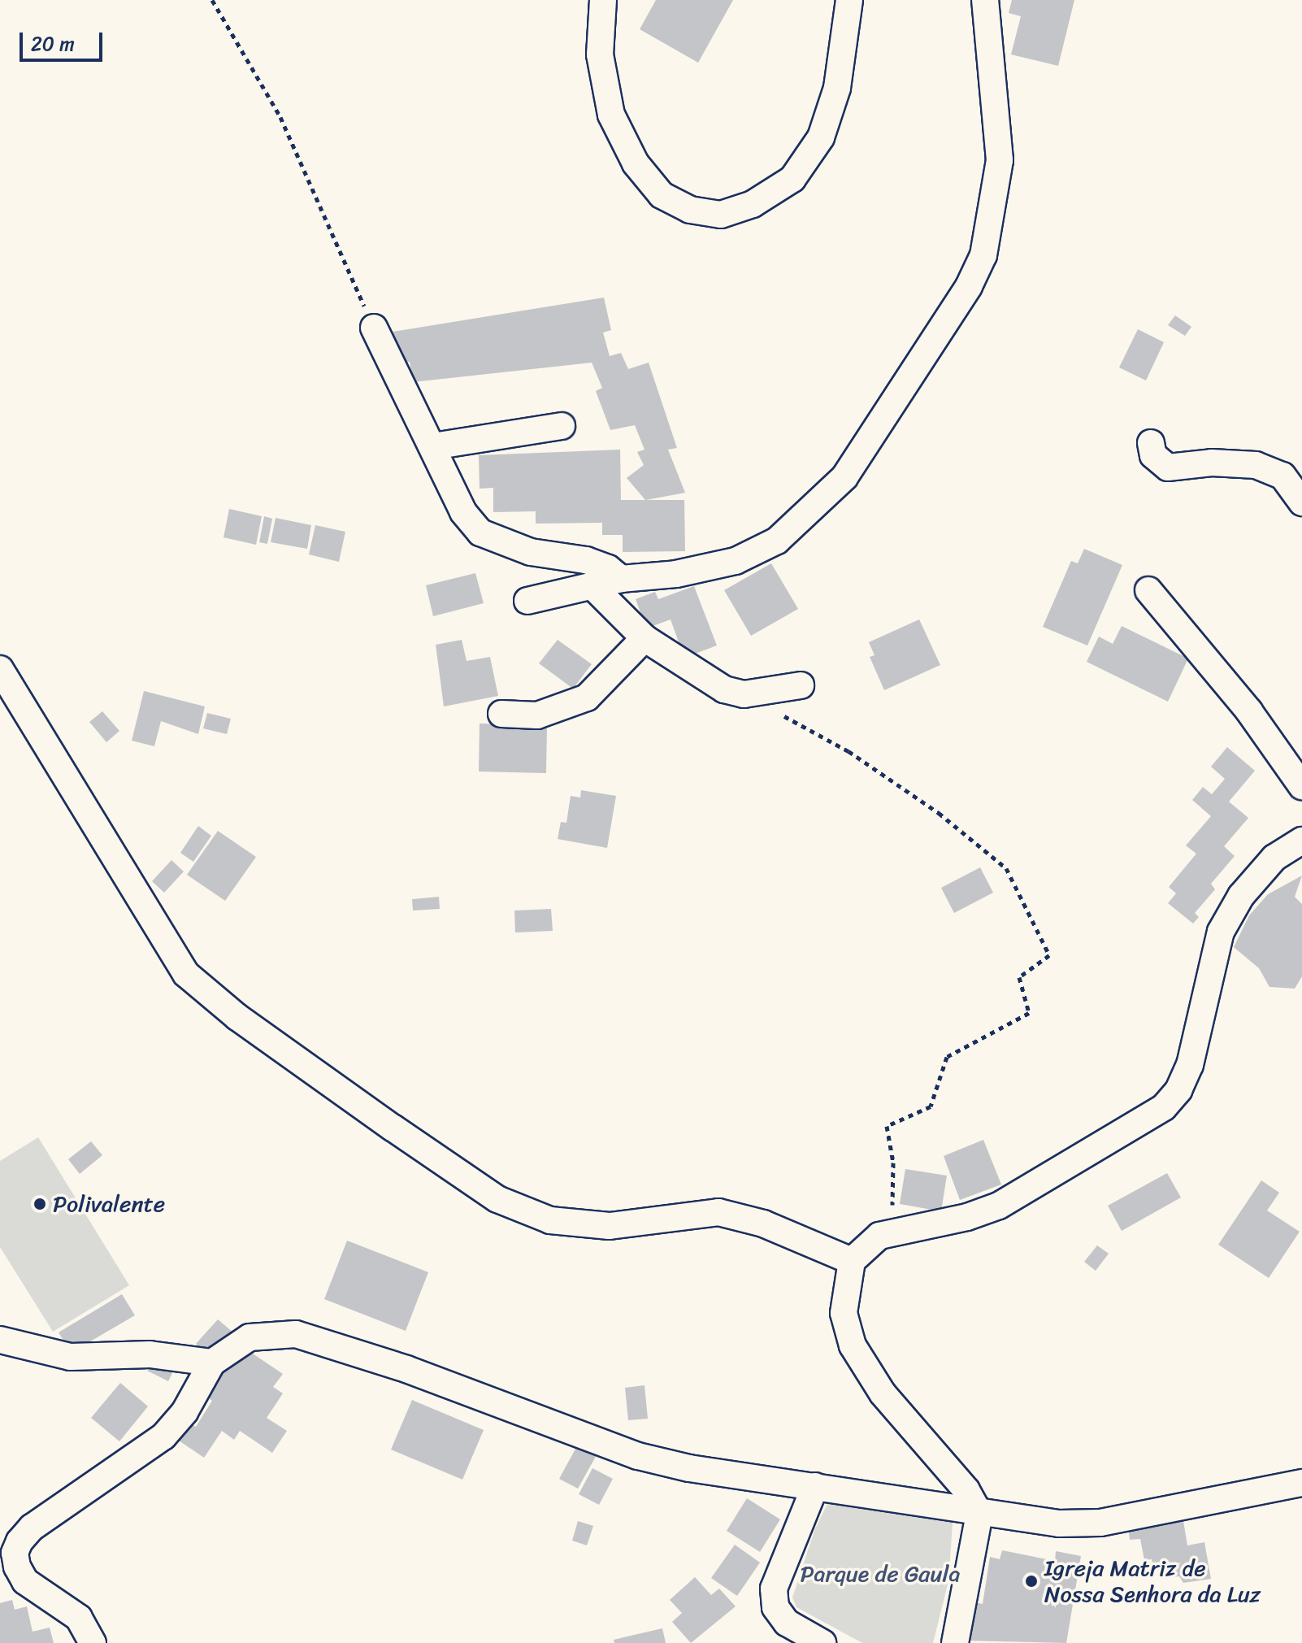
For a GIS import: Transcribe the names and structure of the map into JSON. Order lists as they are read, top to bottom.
{
  "parks": ["Parque de Gaula"],
  "places": ["Polivalente", "Igreja Matriz de Nossa Senhora da Luz"],
  "scale_bar": "20 m"
}
